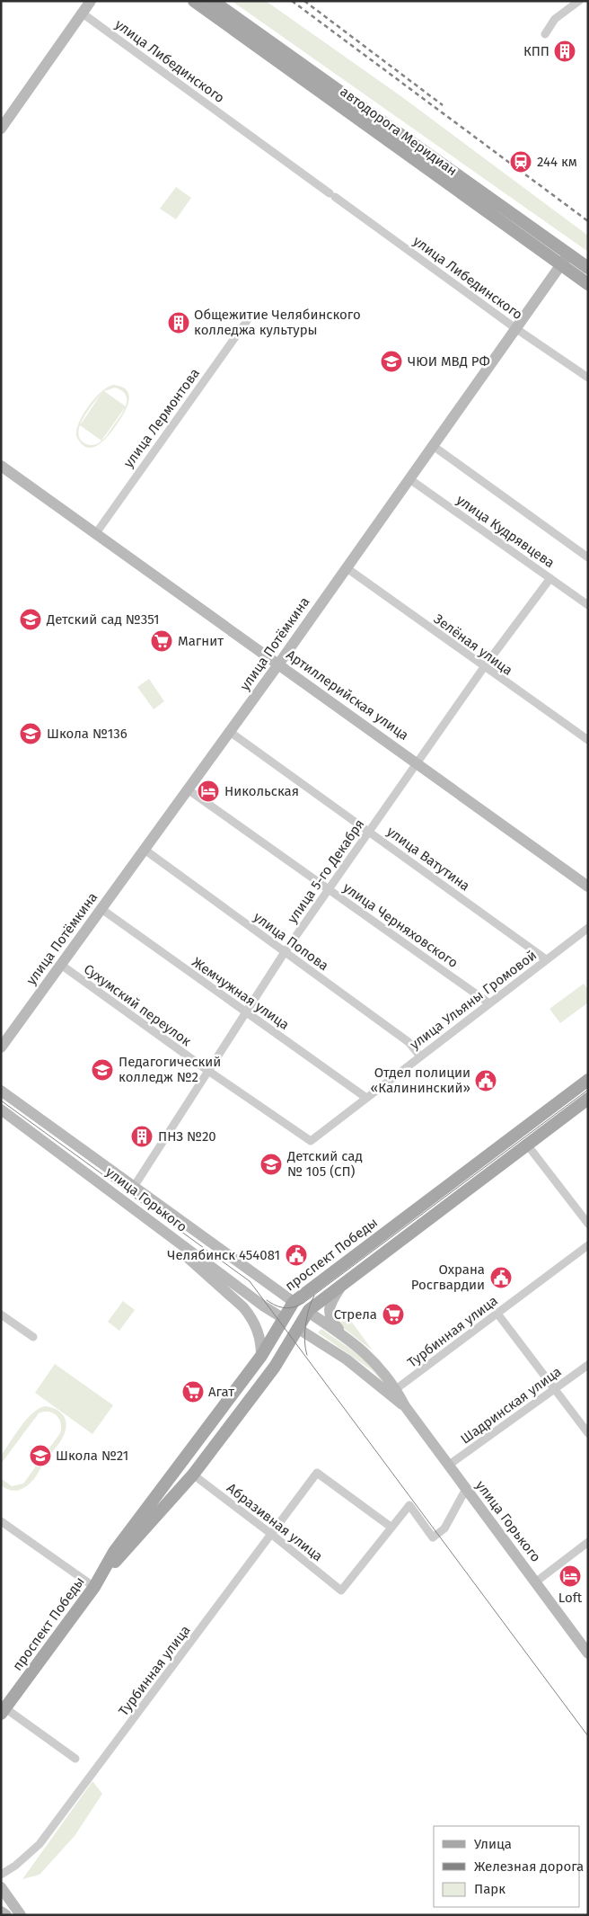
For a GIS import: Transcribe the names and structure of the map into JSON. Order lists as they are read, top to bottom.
{
  "streets": {
    "main road": ["автодорога Меридиан", "улица Горького", "проспект Победы"],
    "street": [
      "улица Либединского",
      "улица Лермонтова",
      "улица Кудрявцева",
      "улица Потёмкина",
      "Зелёная улица",
      "Артиллерийская улица",
      "улица Ватутина",
      "улица 5-го Декабря",
      "улица Черняховского",
      "улица Попова",
      "Жемчужная улица",
      "улица Ульяны Громовой",
      "Сухумский переулок",
      "Турбинная улица",
      "Шадринская улица",
      "Абразивная улица"
    ]
  },
  "crossings": [
    ["улица Либединского", "улица Потёмкина"],
    ["автодорога Меридиан", "улица Потёмкина"],
    ["улица Лермонтова", "Артиллерийская улица"],
    ["улица Кудрявцева", "улица Потёмкина"],
    ["улица Кудрявцева", "улица 5-го Декабря"],
    ["улица Потёмкина", "Зелёная улица"],
    ["улица Потёмкина", "Артиллерийская улица"],
    ["улица Потёмкина", "улица Ватутина"],
    ["улица Потёмкина", "улица Черняховского"],
    ["улица Потёмкина", "улица Попова"],
    ["улица Потёмкина", "Жемчужная улица"],
    ["улица Потёмкина", "Сухумский переулок"],
    ["Зелёная улица", "улица 5-го Декабря"],
    ["Артиллерийская улица", "улица 5-го Декабря"],
    ["улица Ватутина", "улица 5-го Декабря"],
    ["улица Ватутина", "улица Ульяны Громовой"],
    ["улица 5-го Декабря", "улица Черняховского"],
    ["улица 5-го Декабря", "улица Попова"],
    ["улица 5-го Декабря", "Жемчужная улица"],
    ["улица 5-го Декабря", "Сухумский переулок"],
    ["улица 5-го Декабря", "улица Горького"],
    ["улица Черняховского", "улица Ульяны Громовой"],
    ["улица Попова", "улица Ульяны Громовой"],
    ["Жемчужная улица", "улица Ульяны Громовой"],
    ["улица Ульяны Громовой", "Сухумский переулок"],
    ["улица Горького", "проспект Победы"],
    ["улица Горького", "Турбинная улица"],
    ["улица Горького", "Шадринская улица"],
    ["проспект Победы", "Абразивная улица"],
    ["Турбинная улица", "Абразивная улица"]
  ],
  "places": {
    "building": ["КПП", "Общежитие Челябинского колледжа культуры", "ПНЗ №20"],
    "station": ["244 км"],
    "school or university": [
      "ЧЮИ МВД РФ",
      "Детский сад №351",
      "Школа №136",
      "Педагогический колледж №2",
      "Детский сад № 105 (СП)",
      "Школа №21"
    ],
    "supermarket": ["Магнит", "Стрела", "Агат"],
    "hotel": ["Никольская", "Loft"],
    "public building": ["Отдел полиции «Калининский»", "Челябинск 454081", "Охрана Росгвардии"]
  },
  "legend": ["Улица", "Железная дорога", "Парк"]
}
